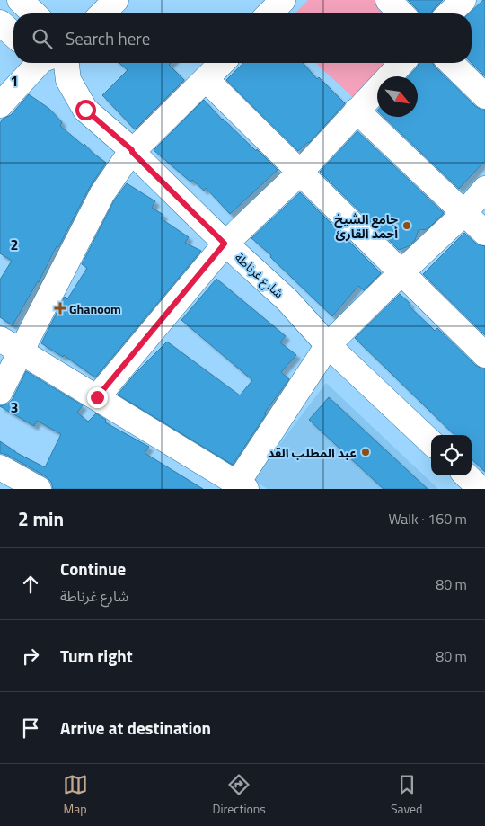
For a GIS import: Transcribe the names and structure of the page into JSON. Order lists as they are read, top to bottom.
{
  "streets": {
    "street": ["شارع غرناطة"]
  },
  "places": {
    "other": ["جامع الشيخ أحمد القارئ", "عبد المطلب القد"],
    "health": ["Ghanoom"]
  },
  "north": "bottom right",
  "page": {
    "search": "Search here",
    "heading": ["2 min", "Walk · 160 m"],
    "list": [
      ["Continue", "شارع غرناطة", "80 m"],
      ["Turn right", "80 m"],
      "Arrive at destination"
    ],
    "nav": ["Map", "Directions", "Saved"]
  },
  "grid": {
    "rows": ["1", "2", "3"]
  }
}
